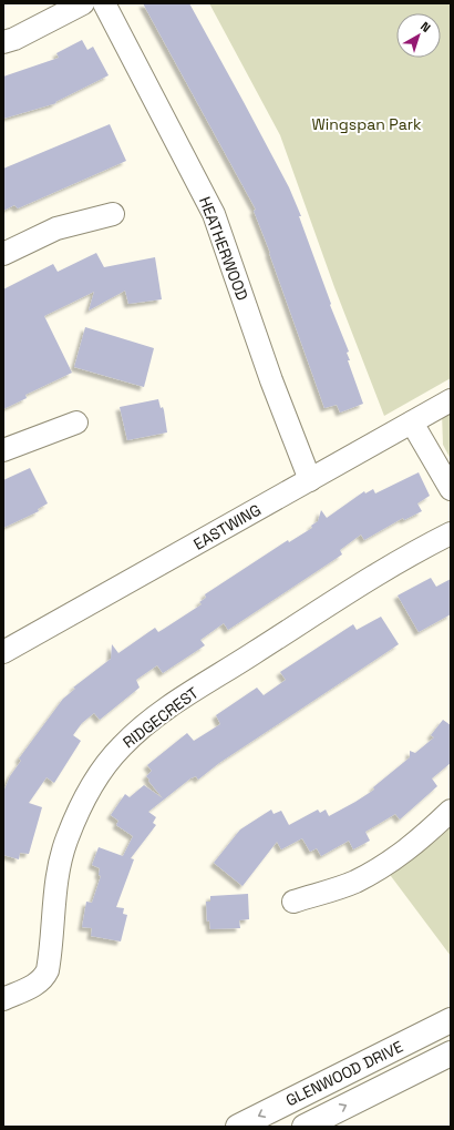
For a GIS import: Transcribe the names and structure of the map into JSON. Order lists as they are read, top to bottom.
{
  "streets": {
    "main road": ["GLENWOOD DRIVE"],
    "street": ["HEATHERWOOD", "EASTWING", "RIDGECREST"]
  },
  "crossings": [
    ["HEATHERWOOD", "EASTWING"]
  ],
  "parks": ["Wingspan Park"],
  "north": "top right"
}
